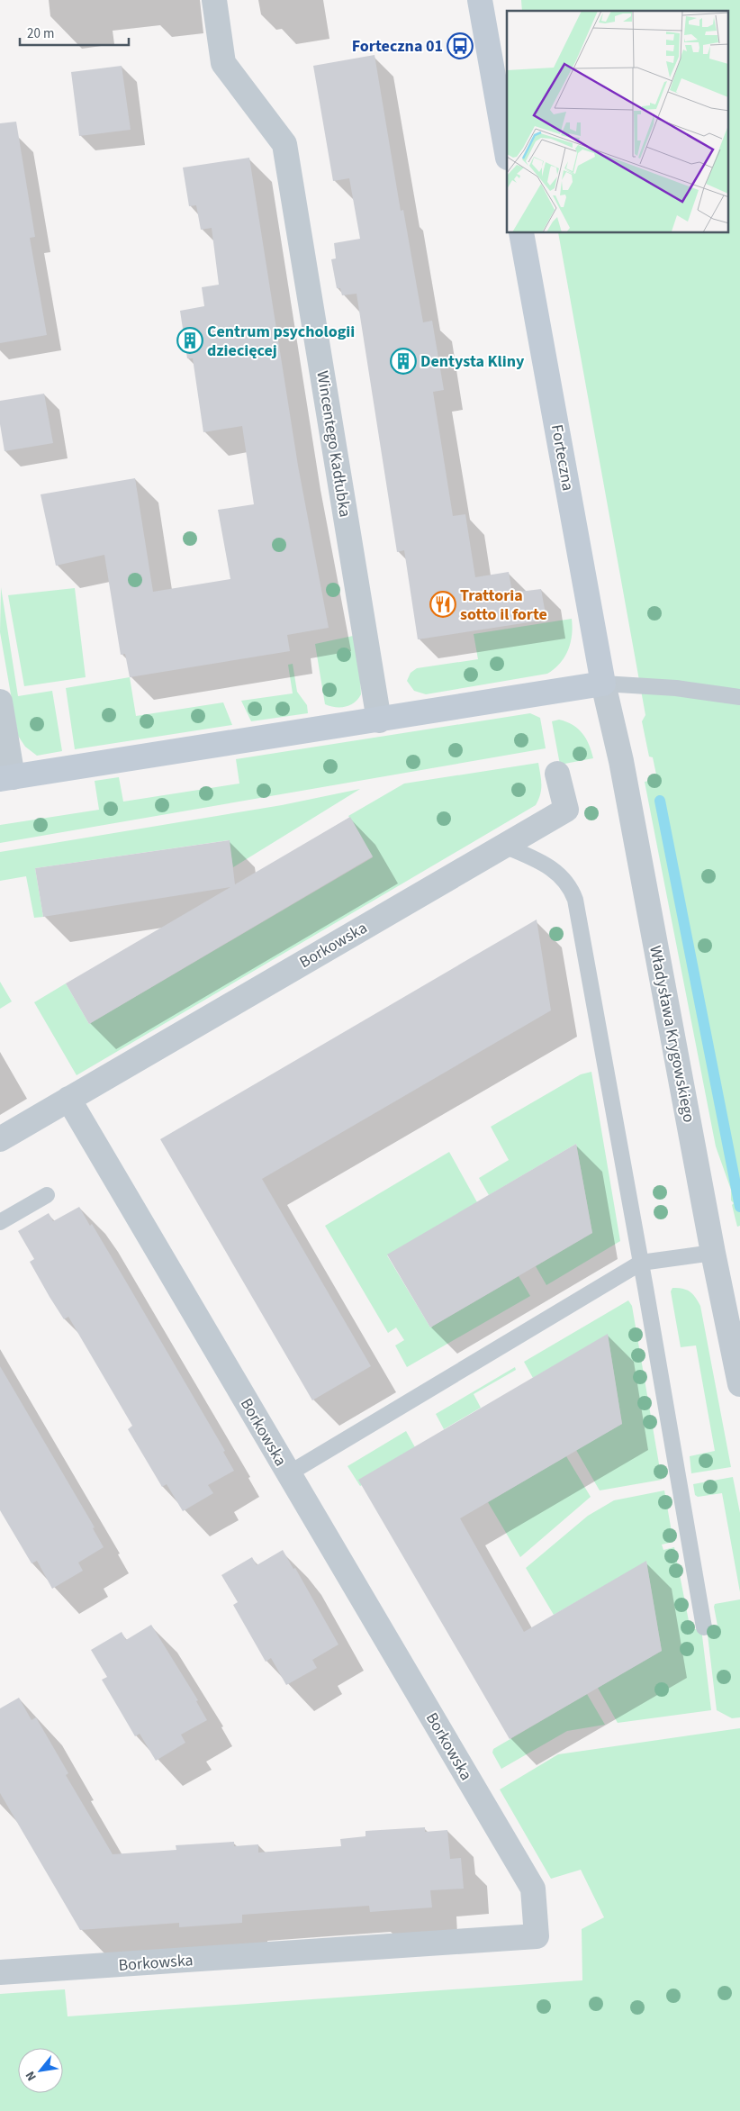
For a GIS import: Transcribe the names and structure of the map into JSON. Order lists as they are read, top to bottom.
{
  "streets": {
    "street": [
      "Wincentego Kadłubka",
      "Forteczna",
      "Borkowska",
      "Władysława Krygowskiego"
    ]
  },
  "crossings": [
    ["Forteczna", "Władysława Krygowskiego"]
  ],
  "places": {
    "bus stop": ["Forteczna 01"],
    "building": ["Centrum psychologii dziecięcej", "Dentysta Kliny"],
    "restaurant": ["Trattoria sotto il forte"]
  },
  "scale_bar": "20 m",
  "north": "bottom left"
}
